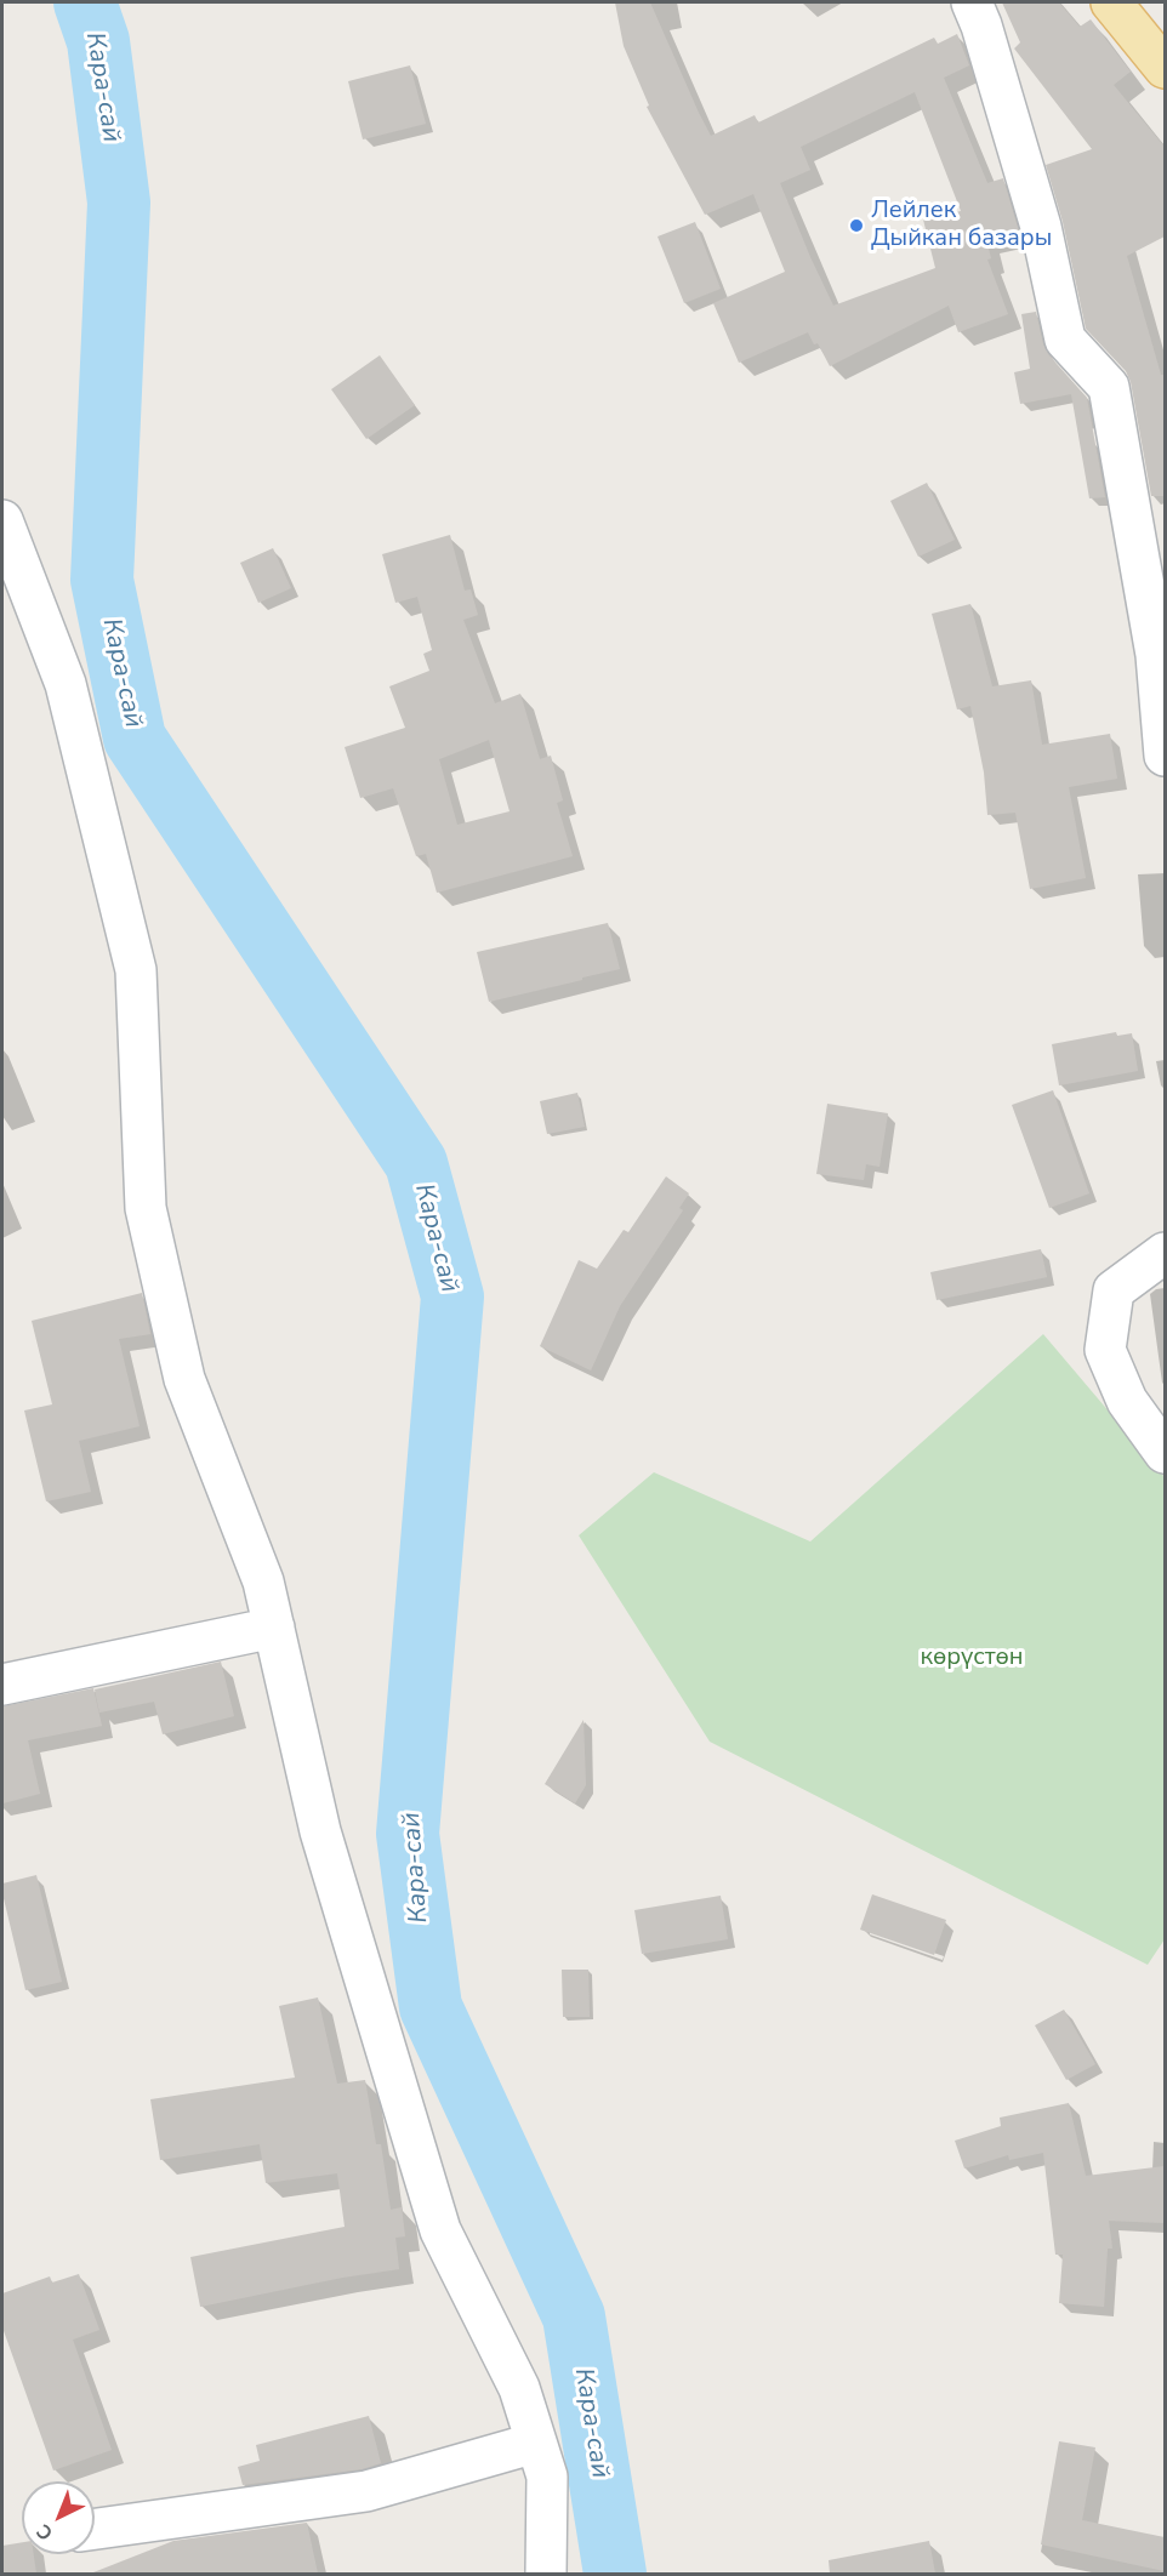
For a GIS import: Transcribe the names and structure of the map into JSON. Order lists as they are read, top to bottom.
{
  "water": ["Кара-сай"],
  "parks": ["көрүстөн"],
  "places": ["Лейлек Дыйкан базары"],
  "north": "bottom left"
}
